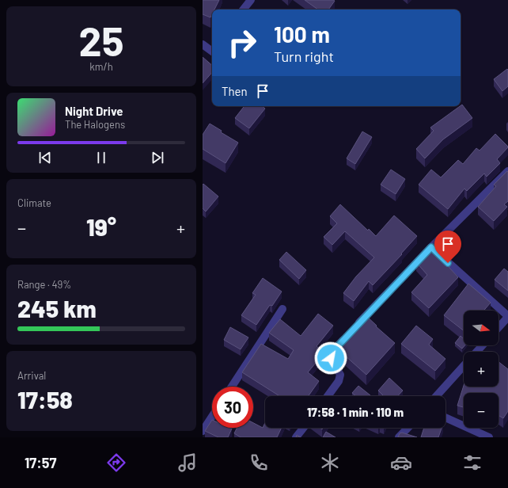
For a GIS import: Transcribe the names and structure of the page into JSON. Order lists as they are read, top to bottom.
{
  "north": "right",
  "page": {
    "tile": [
      ["25", "km/h"],
      "Climate",
      ["Range · 49%", "245 km"],
      ["Arrival", "17:58"]
    ],
    "turn": ["100 m", "Turn right"],
    "then": "Then",
    "song": ["Night Drive", "The Halogens"],
    "heat": ["−", "19°", "+"],
    "map_buttons": ["+", "−"],
    "limit": "30",
    "trip": "17:58 · 1 min · 110 m",
    "tabs": "17:57"
  }
}
